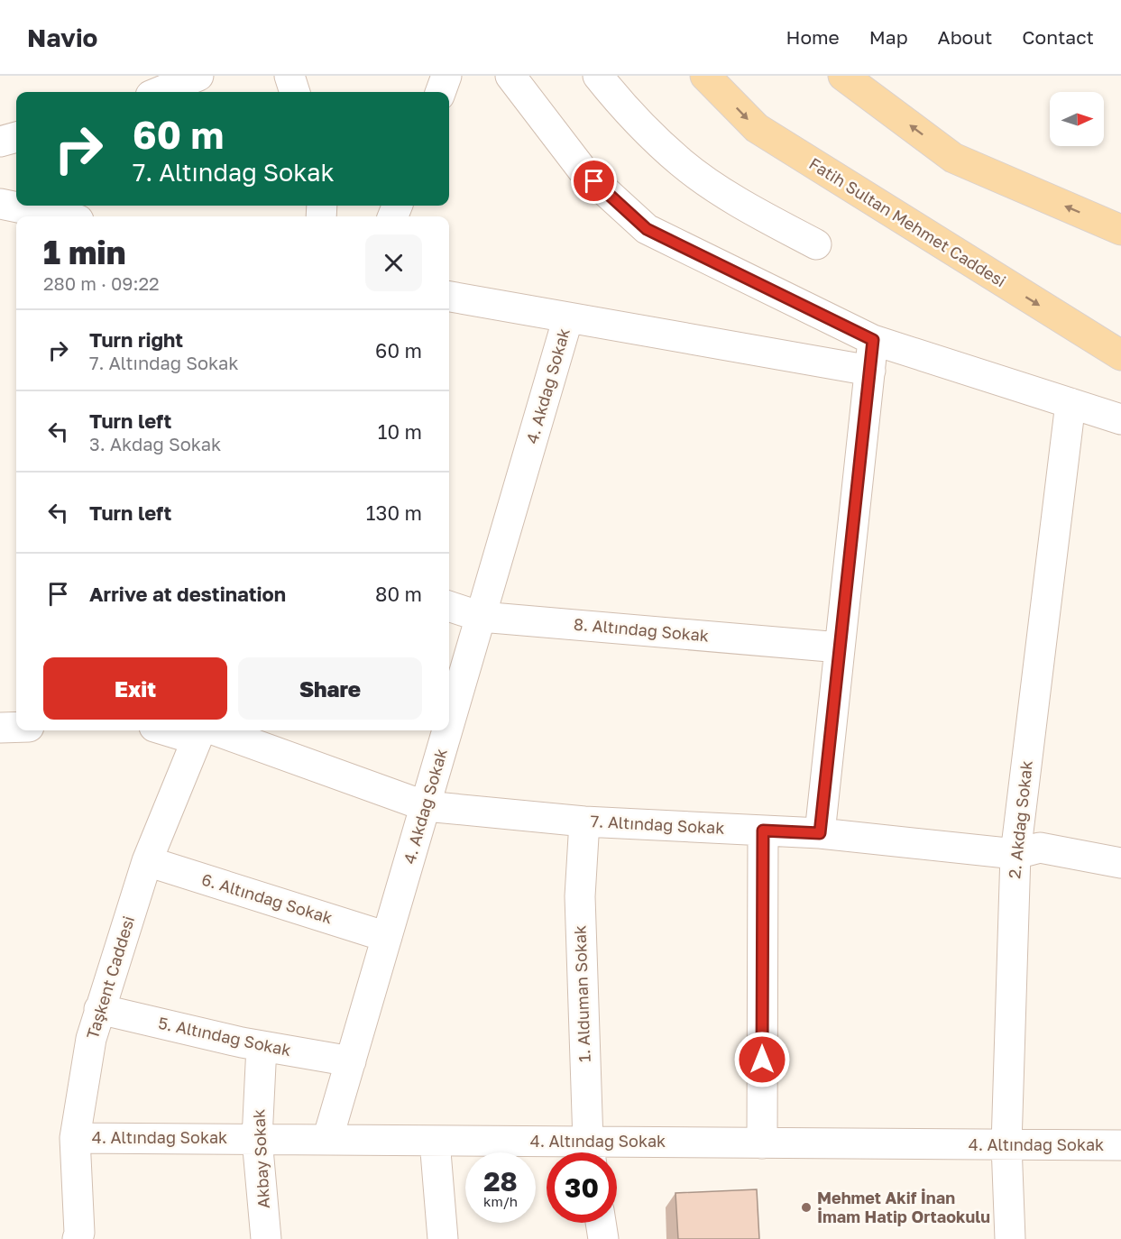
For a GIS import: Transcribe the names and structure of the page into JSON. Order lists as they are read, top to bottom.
{
  "streets": {
    "main road": ["Fatih Sultan Mehmet Caddesi"],
    "street": [
      "4. Akdağ Sokak",
      "8. Altındağ Sokak",
      "2. Akdağ Sokak",
      "7. Altındağ Sokak",
      "6. Altındağ Sokak",
      "Taşkent Caddesi",
      "1. Alduman Sokak",
      "5. Altındağ Sokak",
      "4. Altındağ Sokak",
      "Akbay Sokak"
    ]
  },
  "crossings": [
    ["4. Akdağ Sokak", "8. Altındağ Sokak"],
    ["4. Akdağ Sokak", "7. Altındağ Sokak"],
    ["4. Akdağ Sokak", "6. Altındağ Sokak"],
    ["4. Akdağ Sokak", "5. Altındağ Sokak"],
    ["4. Akdağ Sokak", "4. Altındağ Sokak"],
    ["2. Akdağ Sokak", "7. Altındağ Sokak"],
    ["2. Akdağ Sokak", "4. Altındağ Sokak"],
    ["7. Altındağ Sokak", "Taşkent Caddesi"],
    ["7. Altındağ Sokak", "1. Alduman Sokak"],
    ["6. Altındağ Sokak", "Taşkent Caddesi"],
    ["Taşkent Caddesi", "5. Altındağ Sokak"],
    ["Taşkent Caddesi", "4. Altındağ Sokak"],
    ["5. Altındağ Sokak", "Akbay Sokak"],
    ["4. Altındağ Sokak", "Akbay Sokak"]
  ],
  "places": ["Mehmet Akif İnan İmam Hatip Ortaokulu"],
  "north": "right",
  "page": {
    "header": "Navio",
    "nav": [
      "Home",
      "Map",
      "About",
      "Contact"
    ],
    "turn": ["60 m", "7. Altındağ Sokak"],
    "heading": ["1 min", "280 m · 09:22"],
    "list": [
      {
        "name": "Turn right",
        "note": "7. Altındağ Sokak",
        "value": "60 m"
      },
      {
        "name": "Turn left",
        "note": "3. Akdağ Sokak",
        "value": "10 m"
      },
      {
        "name": "Turn left",
        "value": "130 m"
      },
      {
        "name": "Arrive at destination",
        "value": "80 m"
      }
    ],
    "buttons": ["Exit", "Share"],
    "speed": "28 km/h",
    "limit": "30"
  }
}
